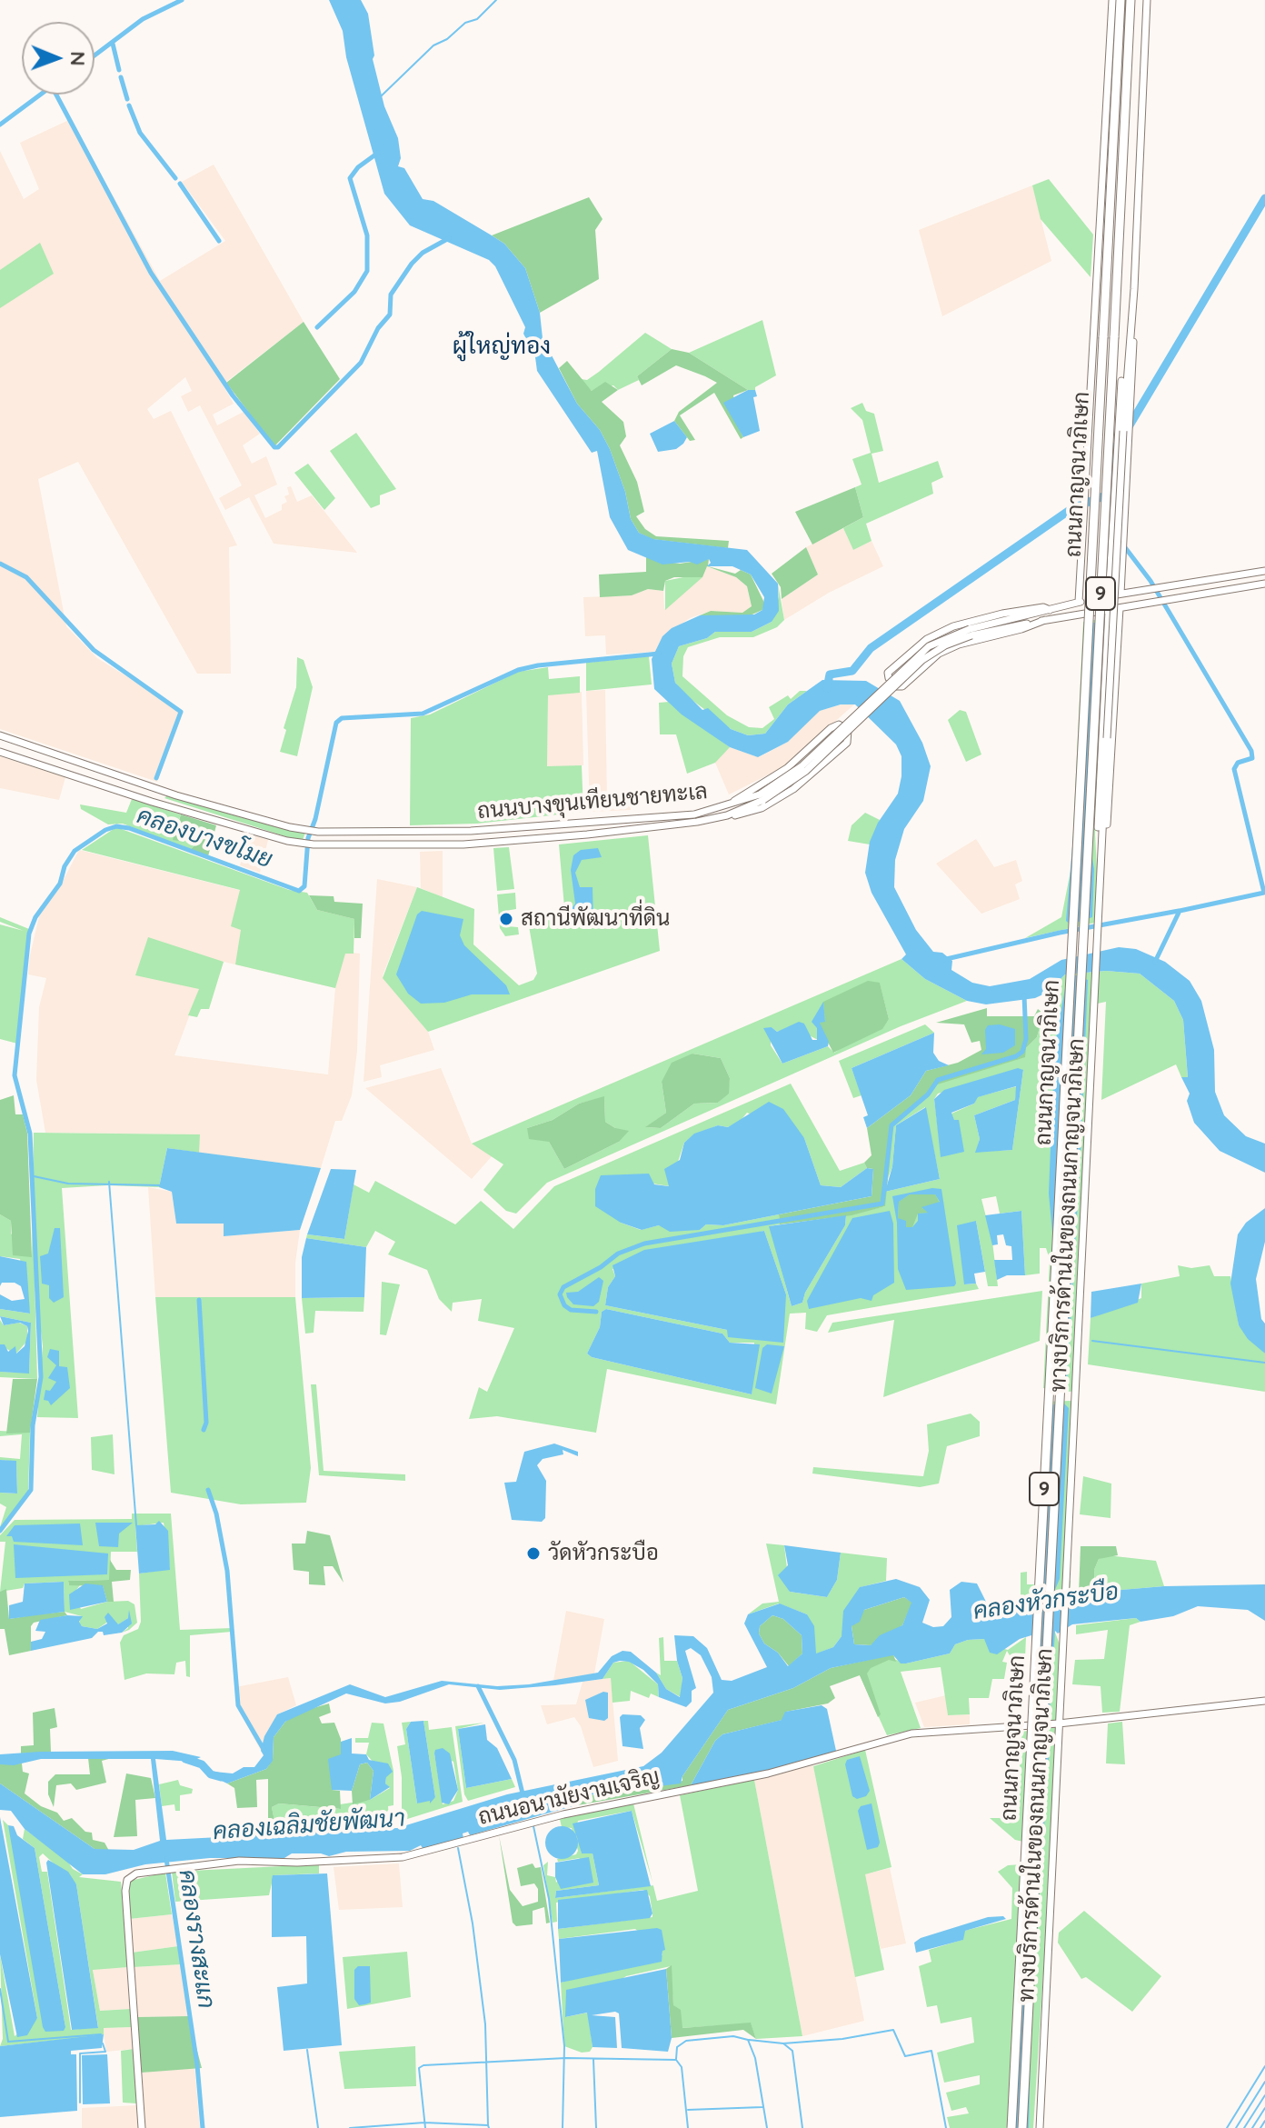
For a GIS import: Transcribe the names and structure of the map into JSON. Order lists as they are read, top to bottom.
{
  "streets": {
    "highway": ["ถนนกาญจนาภิเษก", "9"],
    "main road": ["ถนนบางขุนเทียนชายทะเล", "ทางบริการด้านในของถนนกาญจนาภิเษก", "ถนนอนามัยงามเจริญ"]
  },
  "crossings": [
    ["ทางบริการด้านในของถนนกาญจนาภิเษก", "ถนนอนามัยงามเจริญ"]
  ],
  "districts": ["ผู้ใหญ่ทอง"],
  "water": [
    "คลองบางขโมย",
    "คลองหัวกระบือ",
    "คลองเฉลิมชัยพัฒนา",
    "คลองรางสะแก"
  ],
  "places": ["สถานีพัฒนาที่ดิน", "วัดหัวกระบือ"],
  "north": "right"
}
